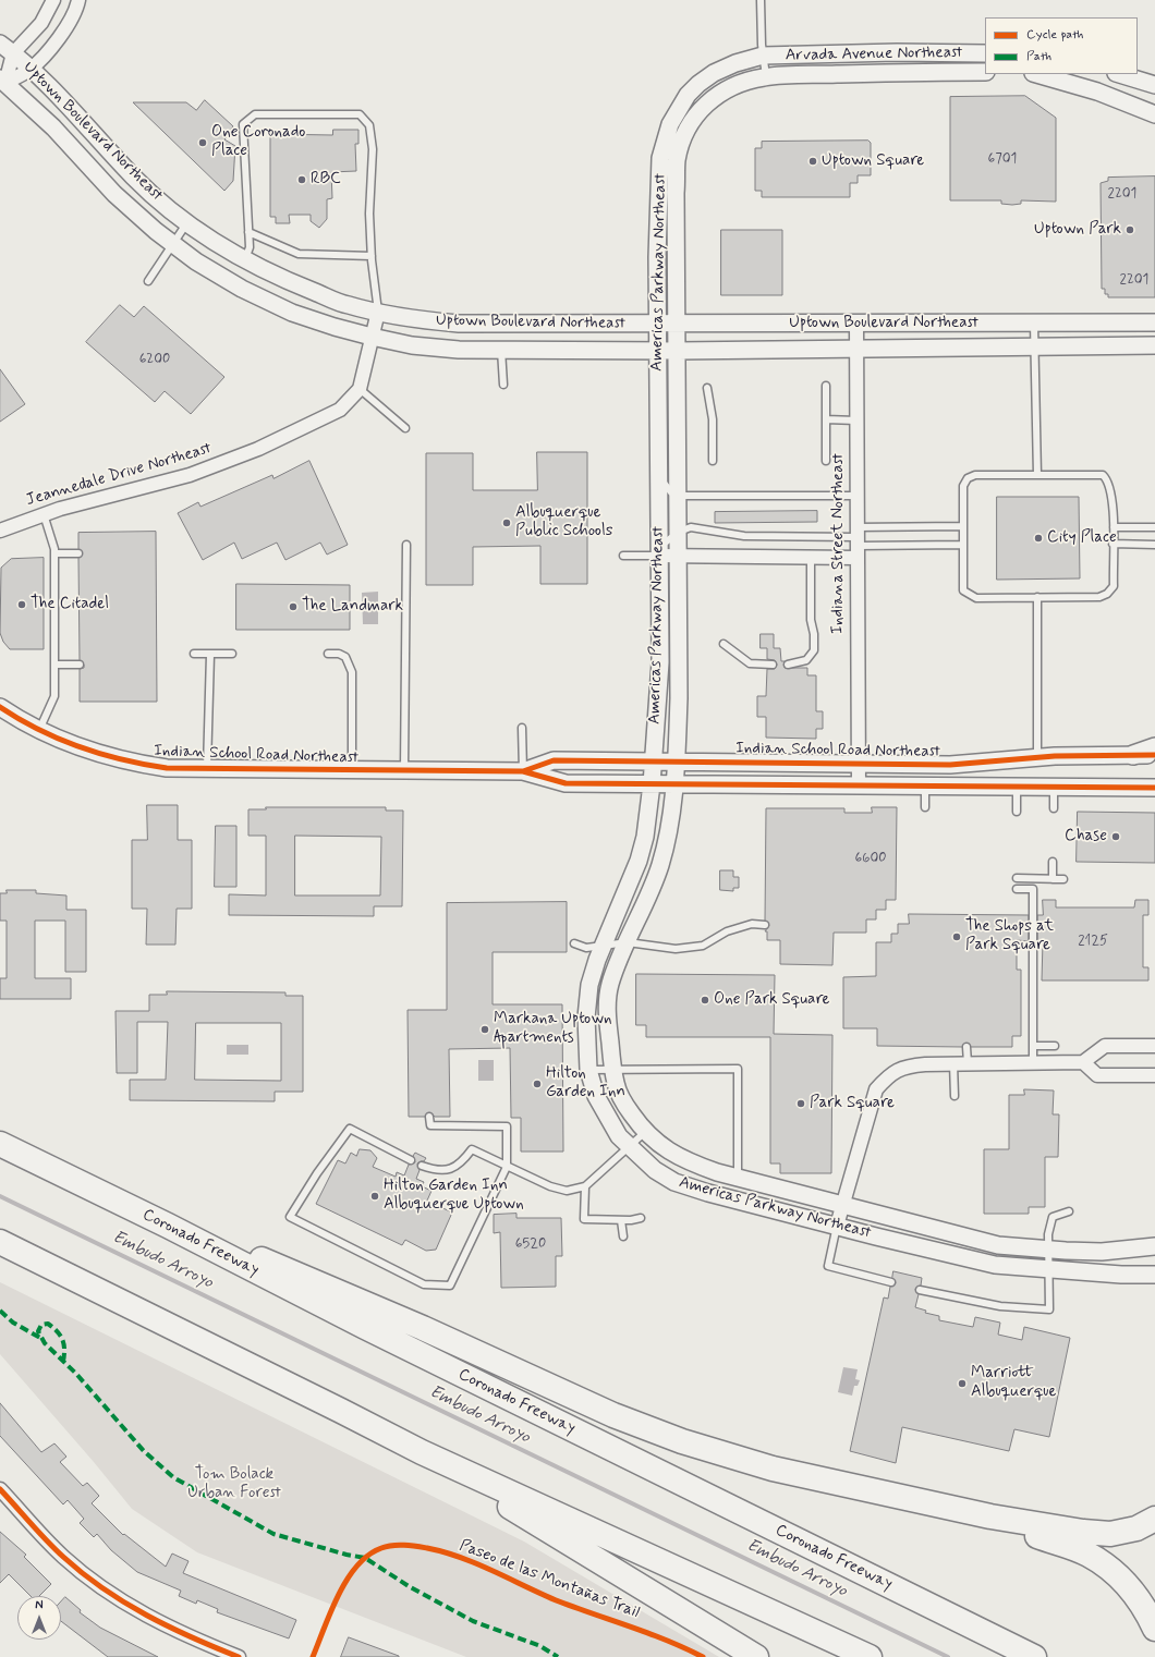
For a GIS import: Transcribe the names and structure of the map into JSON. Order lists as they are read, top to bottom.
{
  "streets": {
    "highway": ["Coronado Freeway"],
    "street": [
      "Arvada Avenue Northeast",
      "Uptown Boulevard Northeast",
      "Americas Parkway Northeast",
      "Jeannedale Drive Northeast",
      "Indiana Street Northeast",
      "Indian School Road Northeast"
    ],
    "cycle path": ["Paseo de las Montañas Trail"]
  },
  "crossings": [
    ["Arvada Avenue Northeast", "Americas Parkway Northeast"],
    ["Uptown Boulevard Northeast", "Americas Parkway Northeast"],
    ["Uptown Boulevard Northeast", "Indiana Street Northeast"],
    ["Americas Parkway Northeast", "Indian School Road Northeast"],
    ["Indiana Street Northeast", "Indian School Road Northeast"]
  ],
  "water": ["Embudo Arroyo"],
  "parks": ["Tom Bolack Urban Forest"],
  "places": [
    "One Coronado Place",
    "Uptown Square",
    "RBC",
    "Uptown Park",
    "Albuquerque Public Schools",
    "City Place",
    "The Citadel",
    "The Landmark",
    "Chase",
    "The Shops at Park Square",
    "One Park Square",
    "Markana Uptown Apartments",
    "Hilton Garden Inn",
    "Park Square",
    "Hilton Garden Inn Albuquerque Uptown",
    "Marriott Albuquerque"
  ],
  "house_numbers": [
    "6701",
    "2201",
    "2201",
    "6200",
    "6600",
    "2125",
    "6520"
  ],
  "legend": ["Cycle path", "Path"],
  "north": "top"
}
